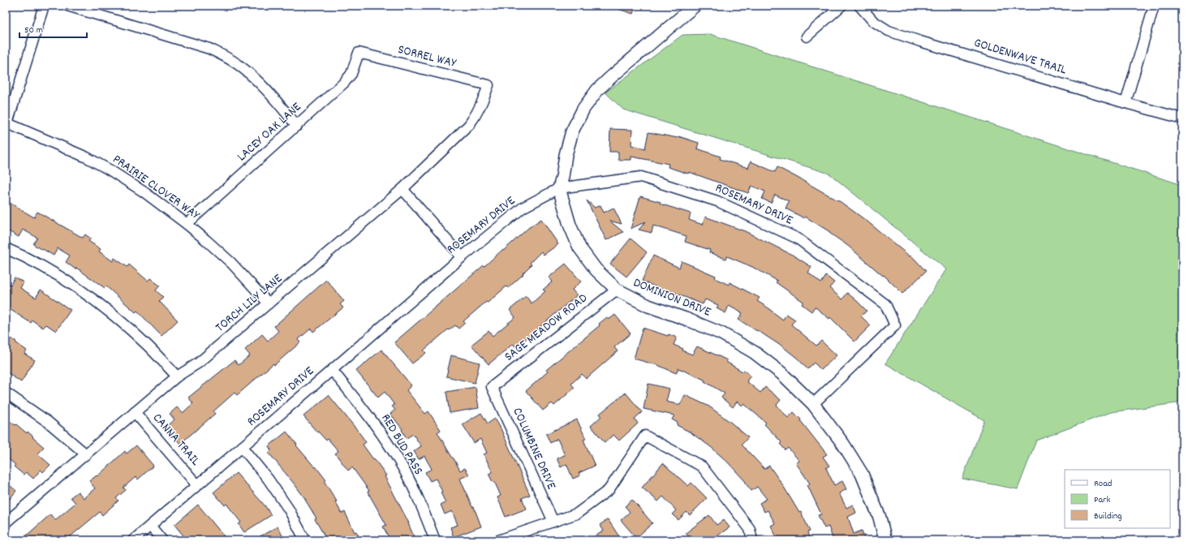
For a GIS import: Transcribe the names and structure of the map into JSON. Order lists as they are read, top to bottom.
{
  "streets": {
    "street": [
      "SORREL WAY",
      "GOLDENWAVE TRAIL",
      "LACEY OAK LANE",
      "PRAIRIE CLOVER WAY",
      "ROSEMARY DRIVE",
      "DOMINION DRIVE",
      "TORCH LILY LANE",
      "SAGE MEADOW ROAD",
      "CANNA TRAIL",
      "RED BUD PASS",
      "COLUMBINE DRIVE"
    ]
  },
  "crossings": [
    ["SORREL WAY", "LACEY OAK LANE"],
    ["SORREL WAY", "TORCH LILY LANE"],
    ["LACEY OAK LANE", "PRAIRIE CLOVER WAY"],
    ["PRAIRIE CLOVER WAY", "TORCH LILY LANE"],
    ["ROSEMARY DRIVE", "DOMINION DRIVE"],
    ["ROSEMARY DRIVE", "CANNA TRAIL"],
    ["ROSEMARY DRIVE", "RED BUD PASS"],
    ["DOMINION DRIVE", "SAGE MEADOW ROAD"],
    ["TORCH LILY LANE", "CANNA TRAIL"],
    ["SAGE MEADOW ROAD", "COLUMBINE DRIVE"]
  ],
  "legend": ["Road", "Park", "Building"],
  "scale_bar": "50 m"
}
